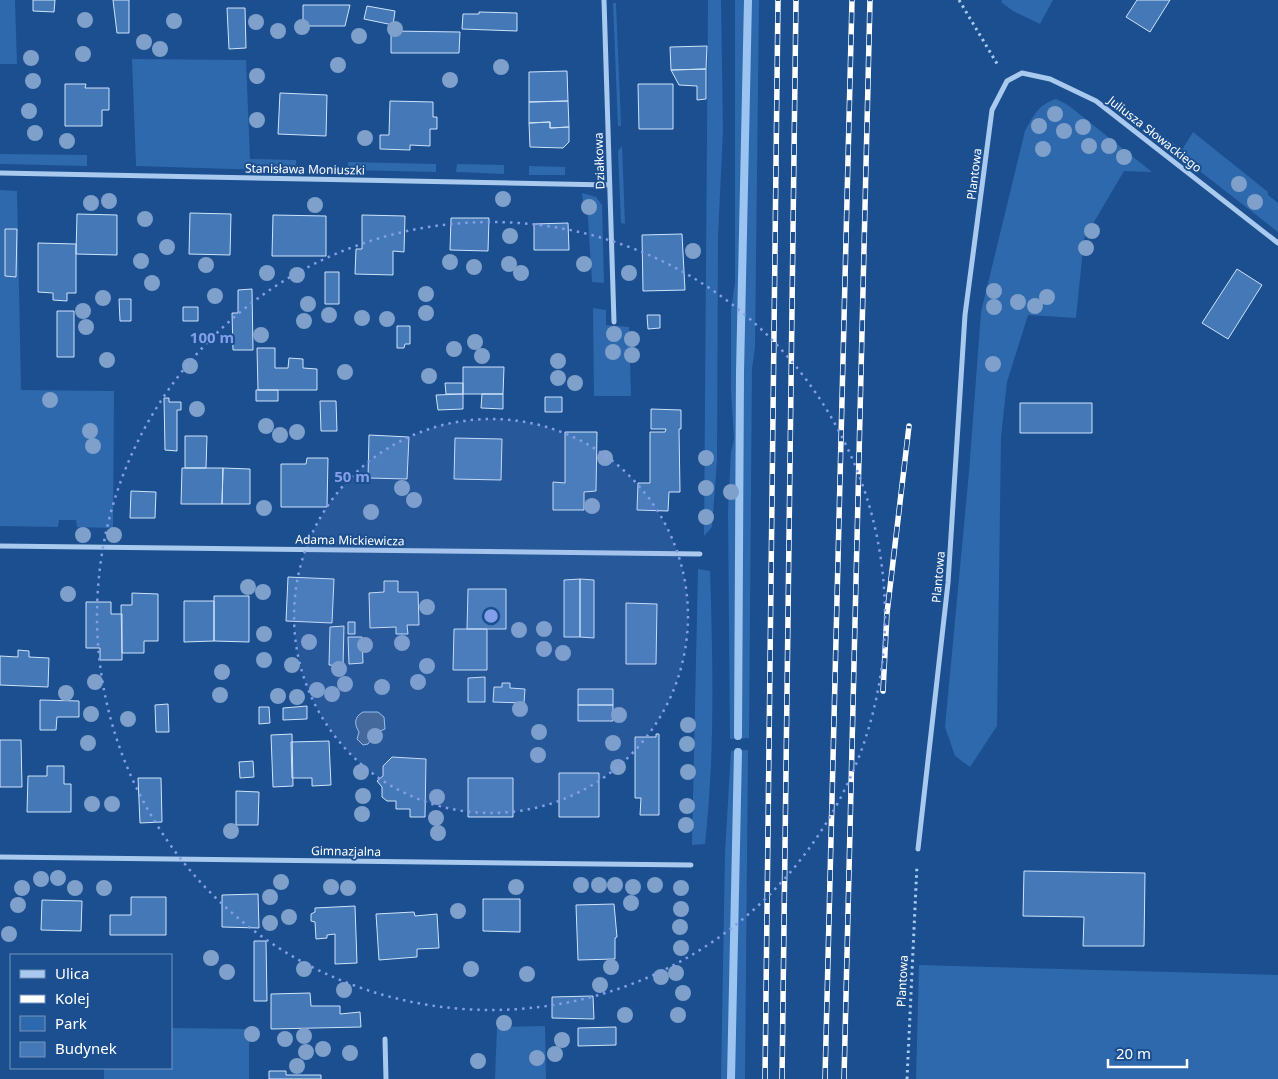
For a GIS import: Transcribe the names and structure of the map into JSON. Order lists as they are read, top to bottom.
{
  "streets": {
    "street": [
      "Juliusza Słowackiego",
      "Działkowa",
      "Stanisława Moniuszki",
      "Plantowa",
      "Adama Mickiewicza",
      "Gimnazjalna"
    ]
  },
  "crossings": [
    ["Juliusza Słowackiego", "Plantowa"],
    ["Działkowa", "Stanisława Moniuszki"]
  ],
  "legend": [
    "Ulica",
    "Kolej",
    "Park",
    "Budynek"
  ],
  "scale_bar": "20 m",
  "rings": ["100 m", "50 m"]
}
